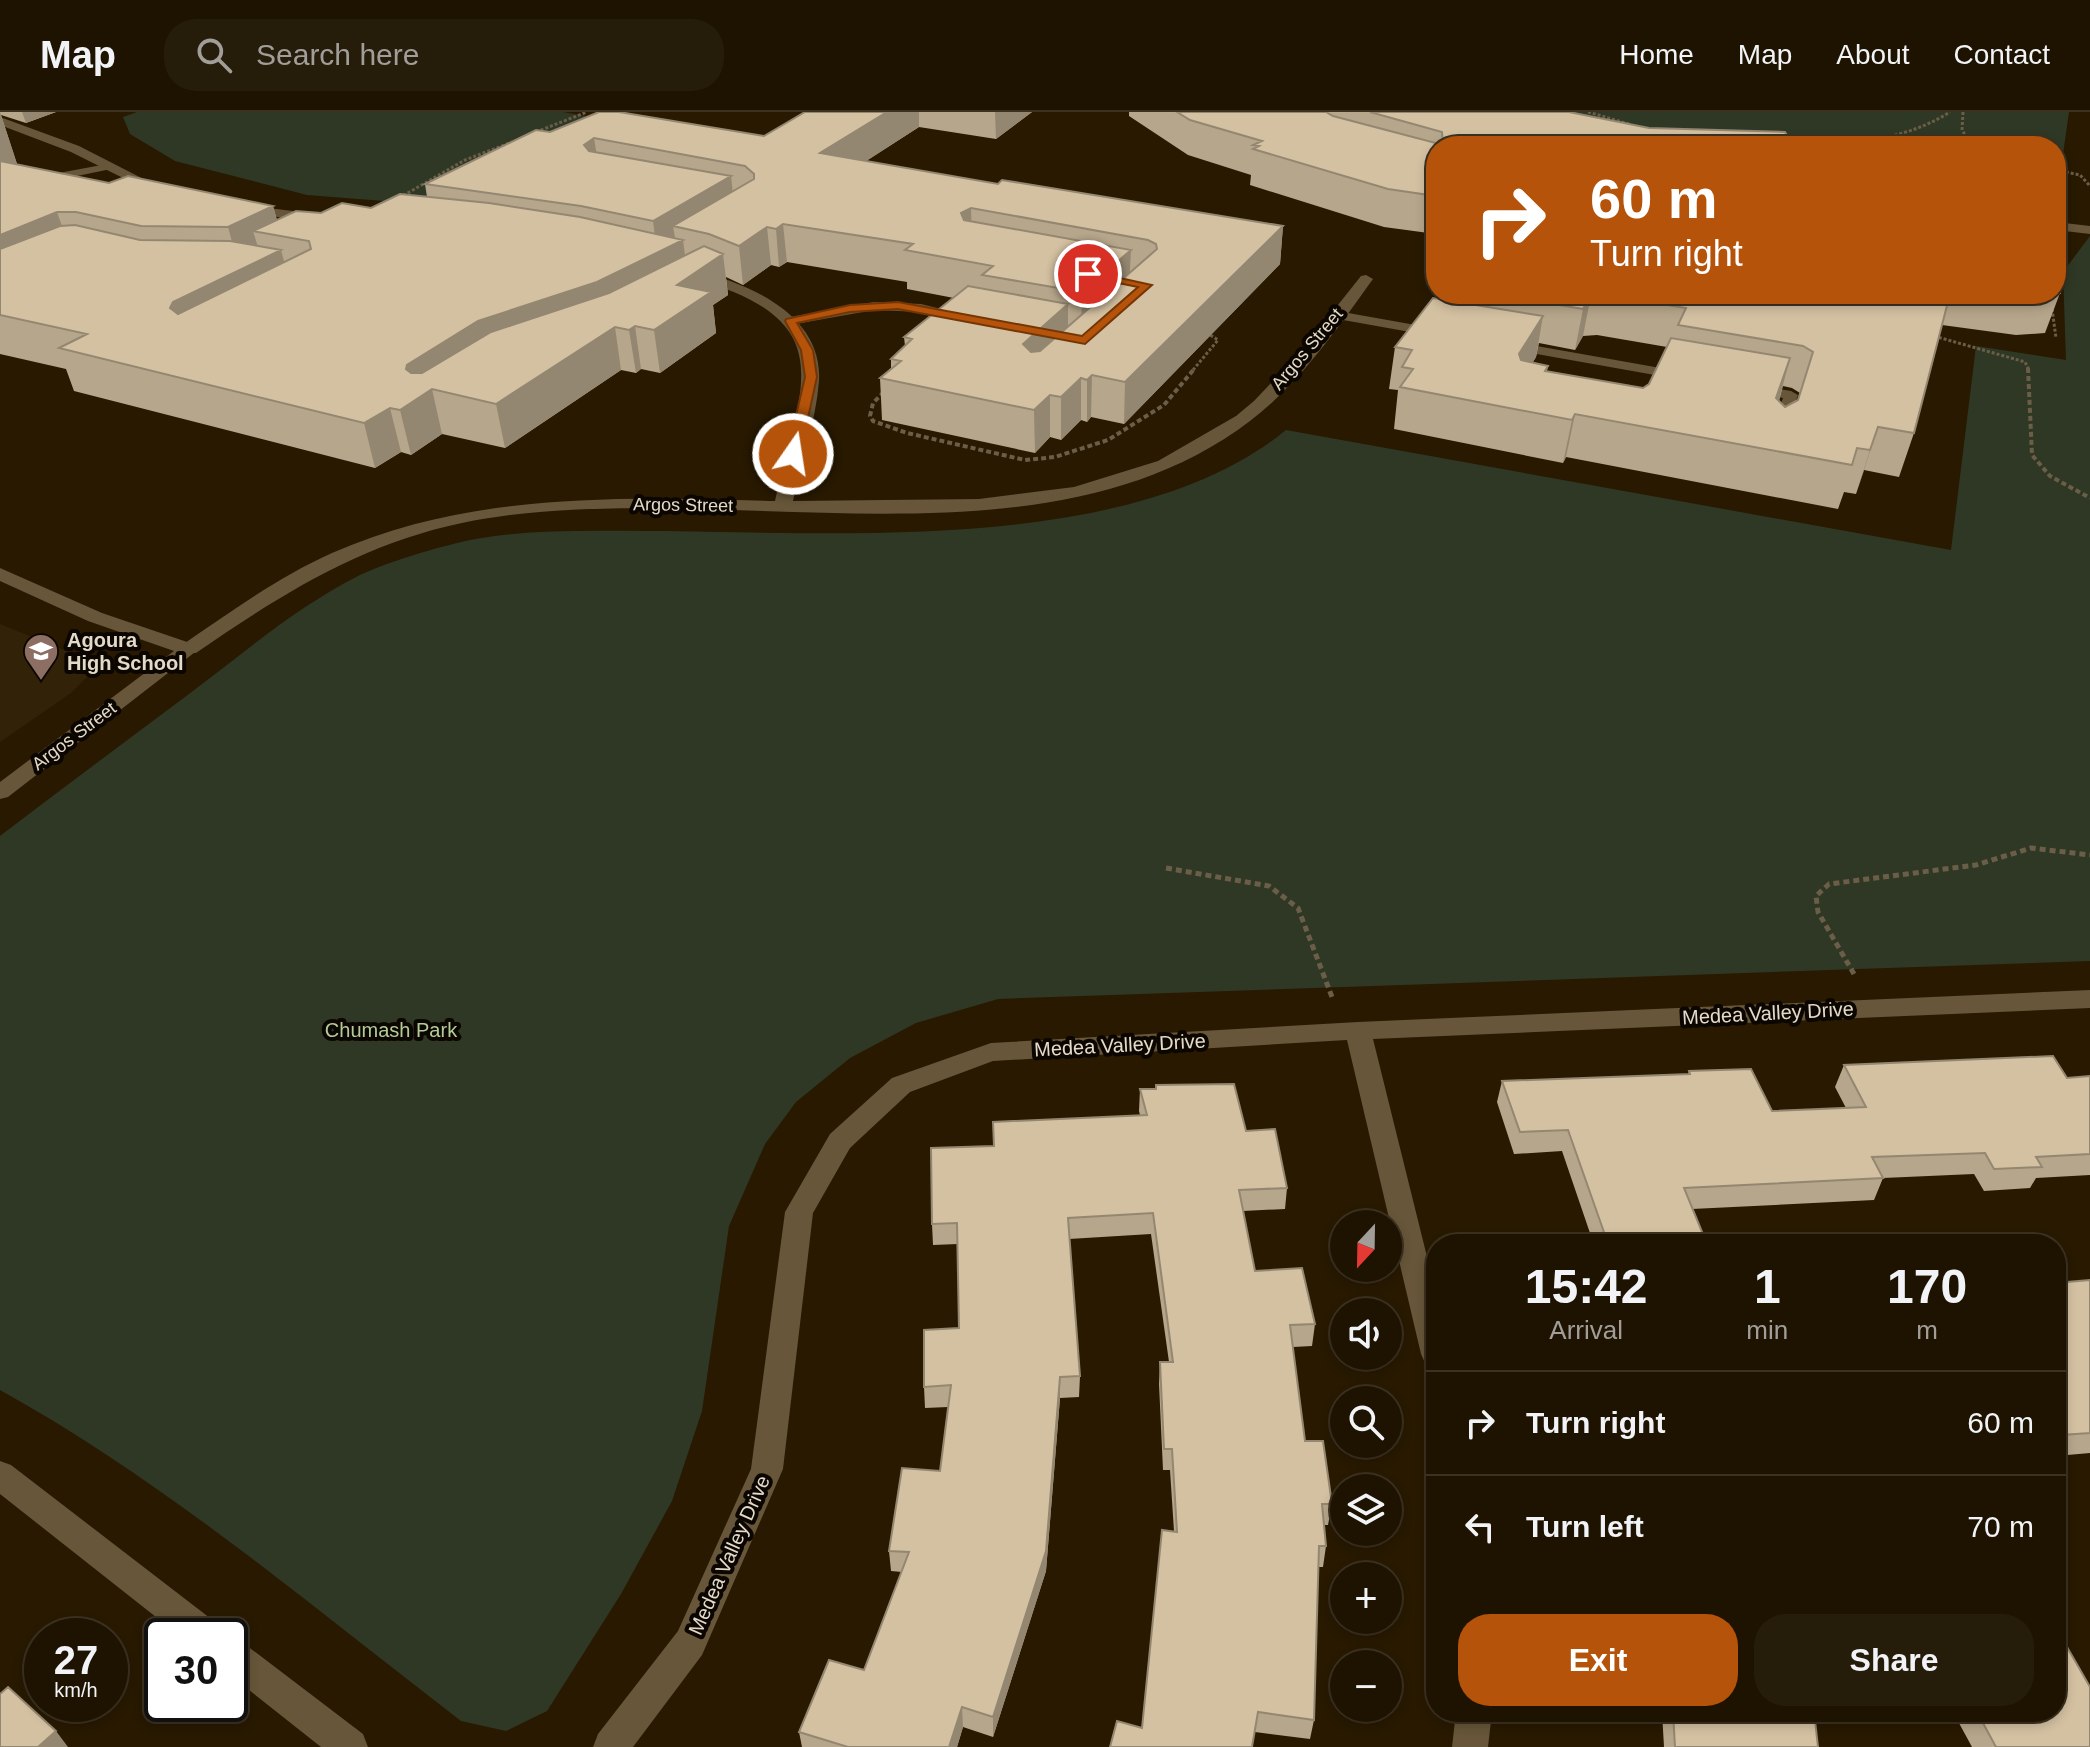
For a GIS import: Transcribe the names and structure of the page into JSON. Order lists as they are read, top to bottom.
{
  "streets": {
    "street": ["Argos Street", "Medea Valley Drive"]
  },
  "parks": ["Chumash Park"],
  "places": {
    "school or university": ["Agoura High School"]
  },
  "north": "bottom",
  "page": {
    "header": "Map",
    "search": "Search here",
    "nav": [
      "Home",
      "Map",
      "About",
      "Contact"
    ],
    "turn": ["60 m", "Turn right"],
    "map_buttons": ["+", "−"],
    "eta": [
      "15:42",
      "Arrival",
      "1",
      "min",
      "170",
      "m"
    ],
    "list": [
      {
        "name": "Turn right",
        "value": "60 m"
      },
      {
        "name": "Turn left",
        "value": "70 m"
      }
    ],
    "buttons": ["Exit", "Share"],
    "speed": "27 km/h",
    "limit": "30"
  }
}
